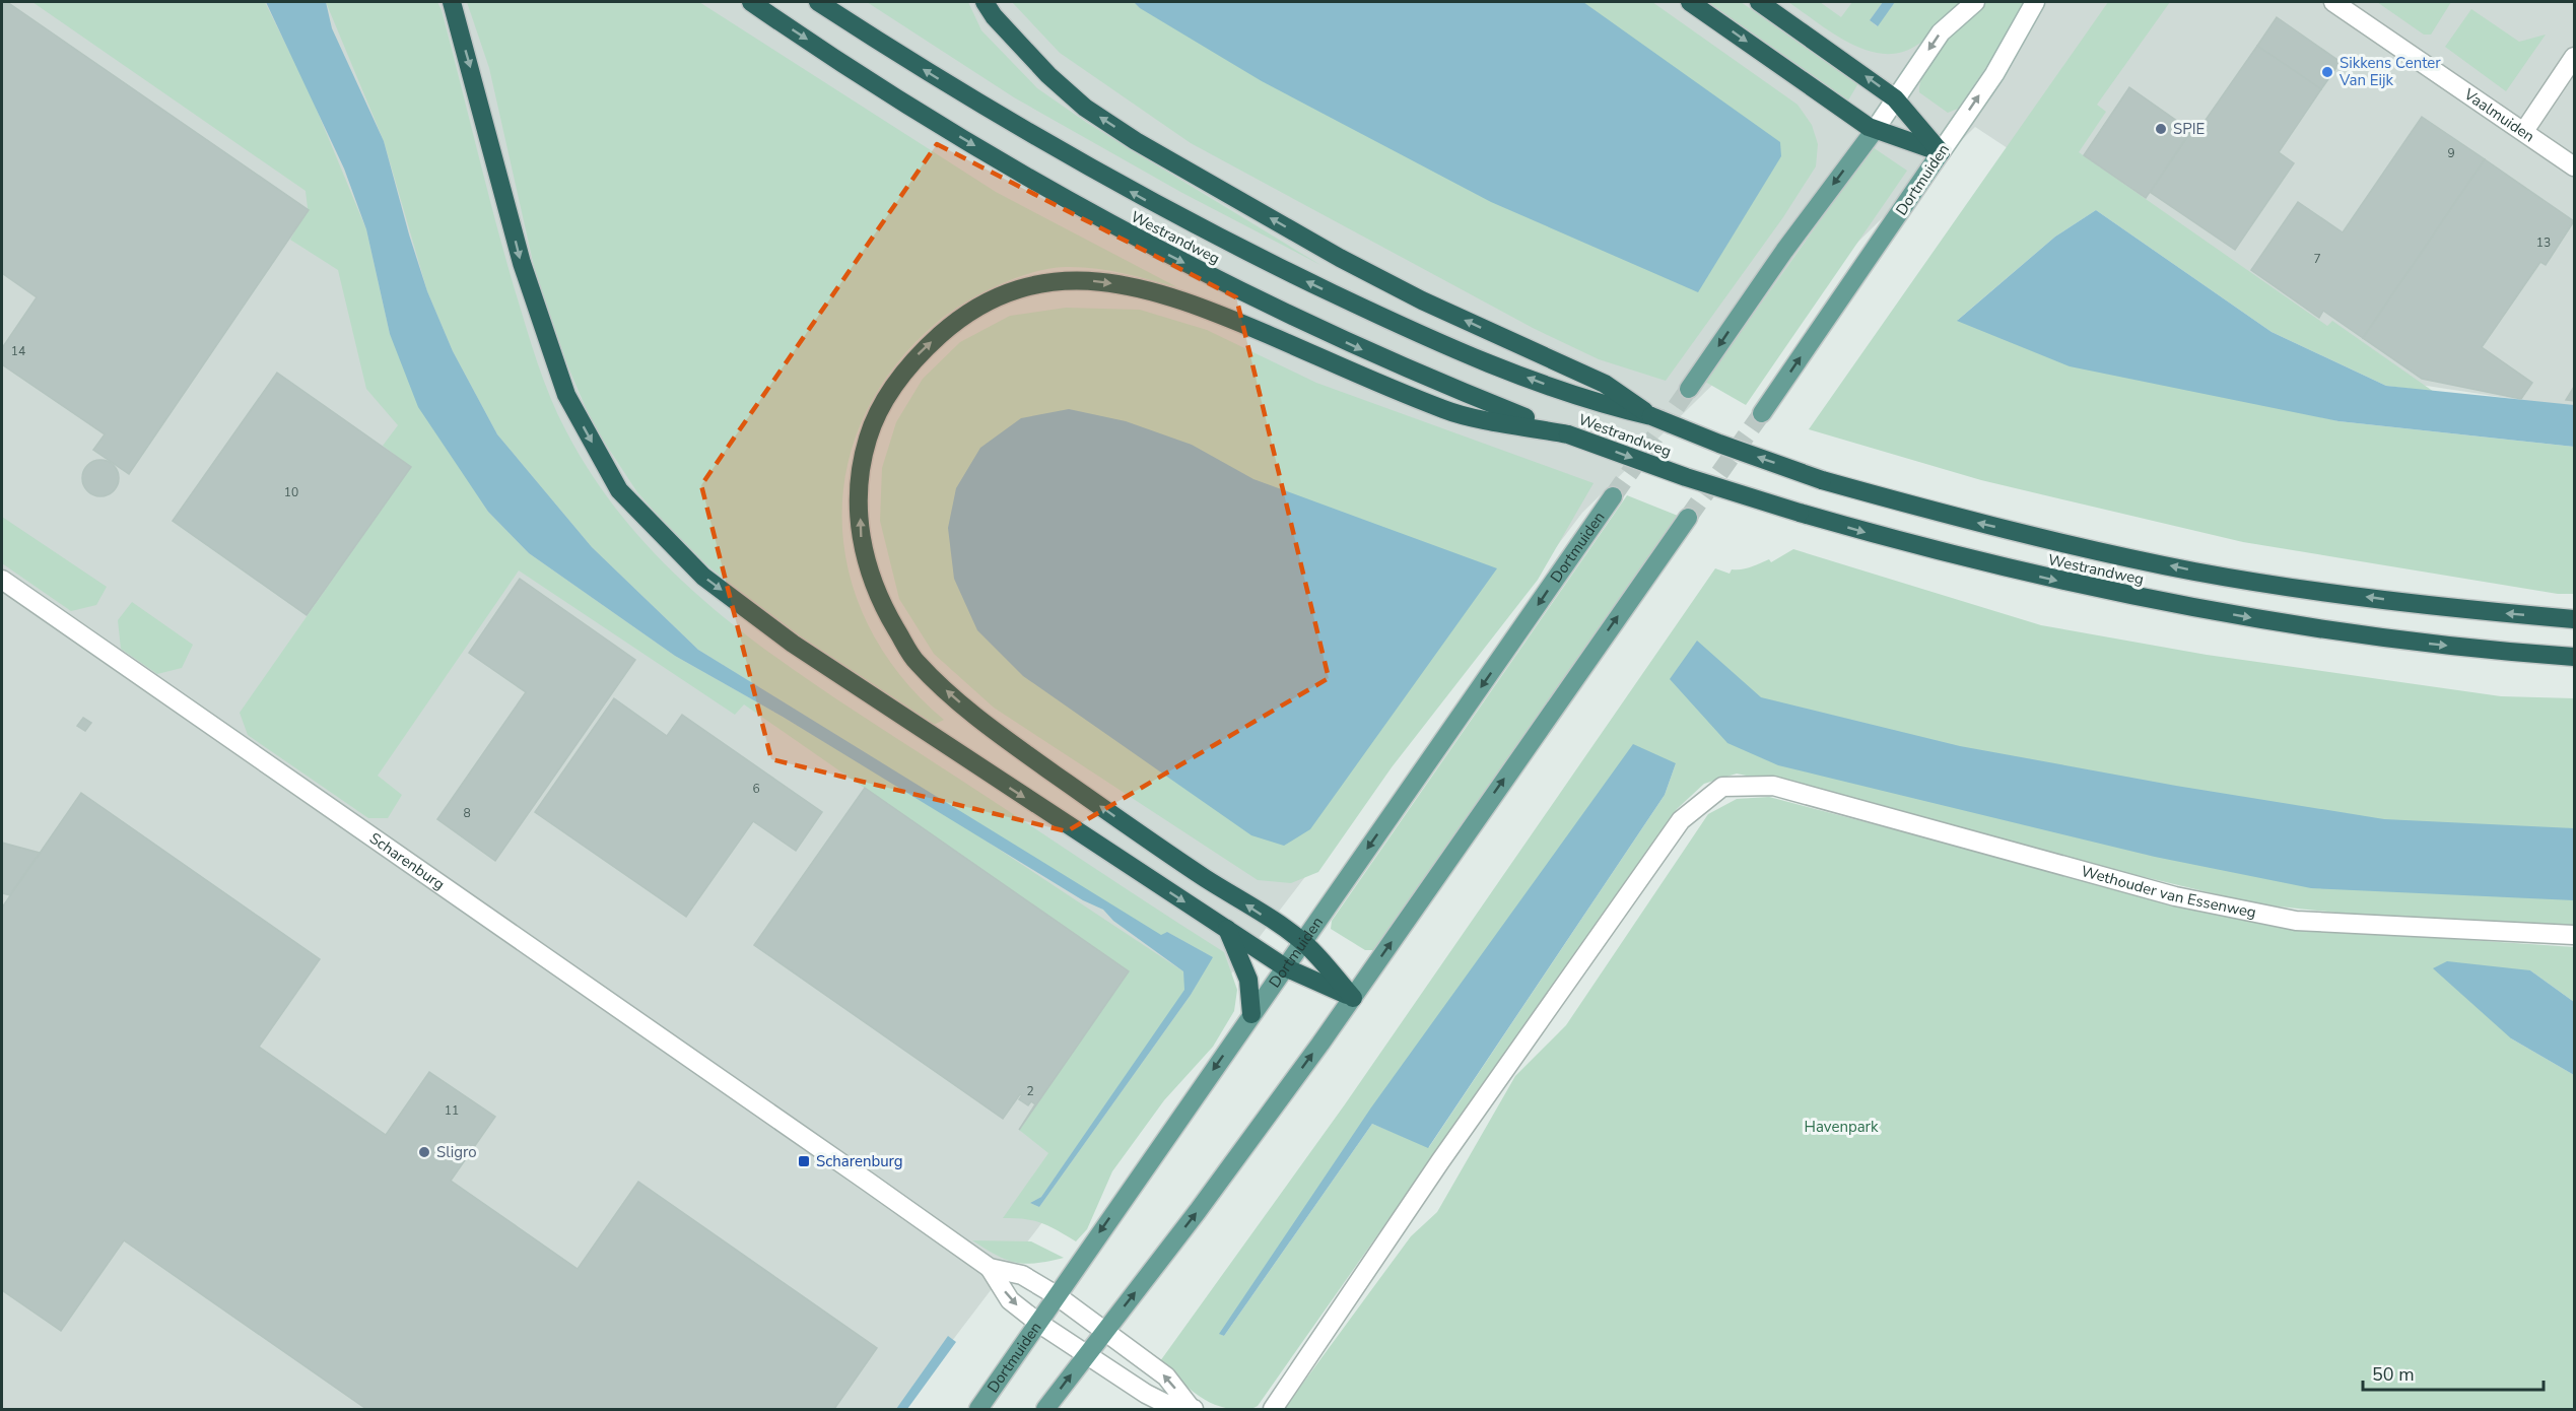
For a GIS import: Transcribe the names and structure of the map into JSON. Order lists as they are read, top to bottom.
{
  "streets": {
    "highway": ["Westrandweg"],
    "main road": ["Dortmuiden"],
    "street": ["Vaalmuiden", "Scharenburg", "Wethouder van Essenweg"]
  },
  "crossings": [
    ["Dortmuiden", "Scharenburg"]
  ],
  "parks": ["Havenpark"],
  "places": {
    "other": ["Sikkens Center Van Eijk", "SPIE", "Sligro"],
    "transit": ["Scharenburg"]
  },
  "house_numbers": [
    "9",
    "13",
    "7",
    "14",
    "10",
    "6",
    "8",
    "2",
    "11"
  ],
  "scale_bar": "50 m"
}
